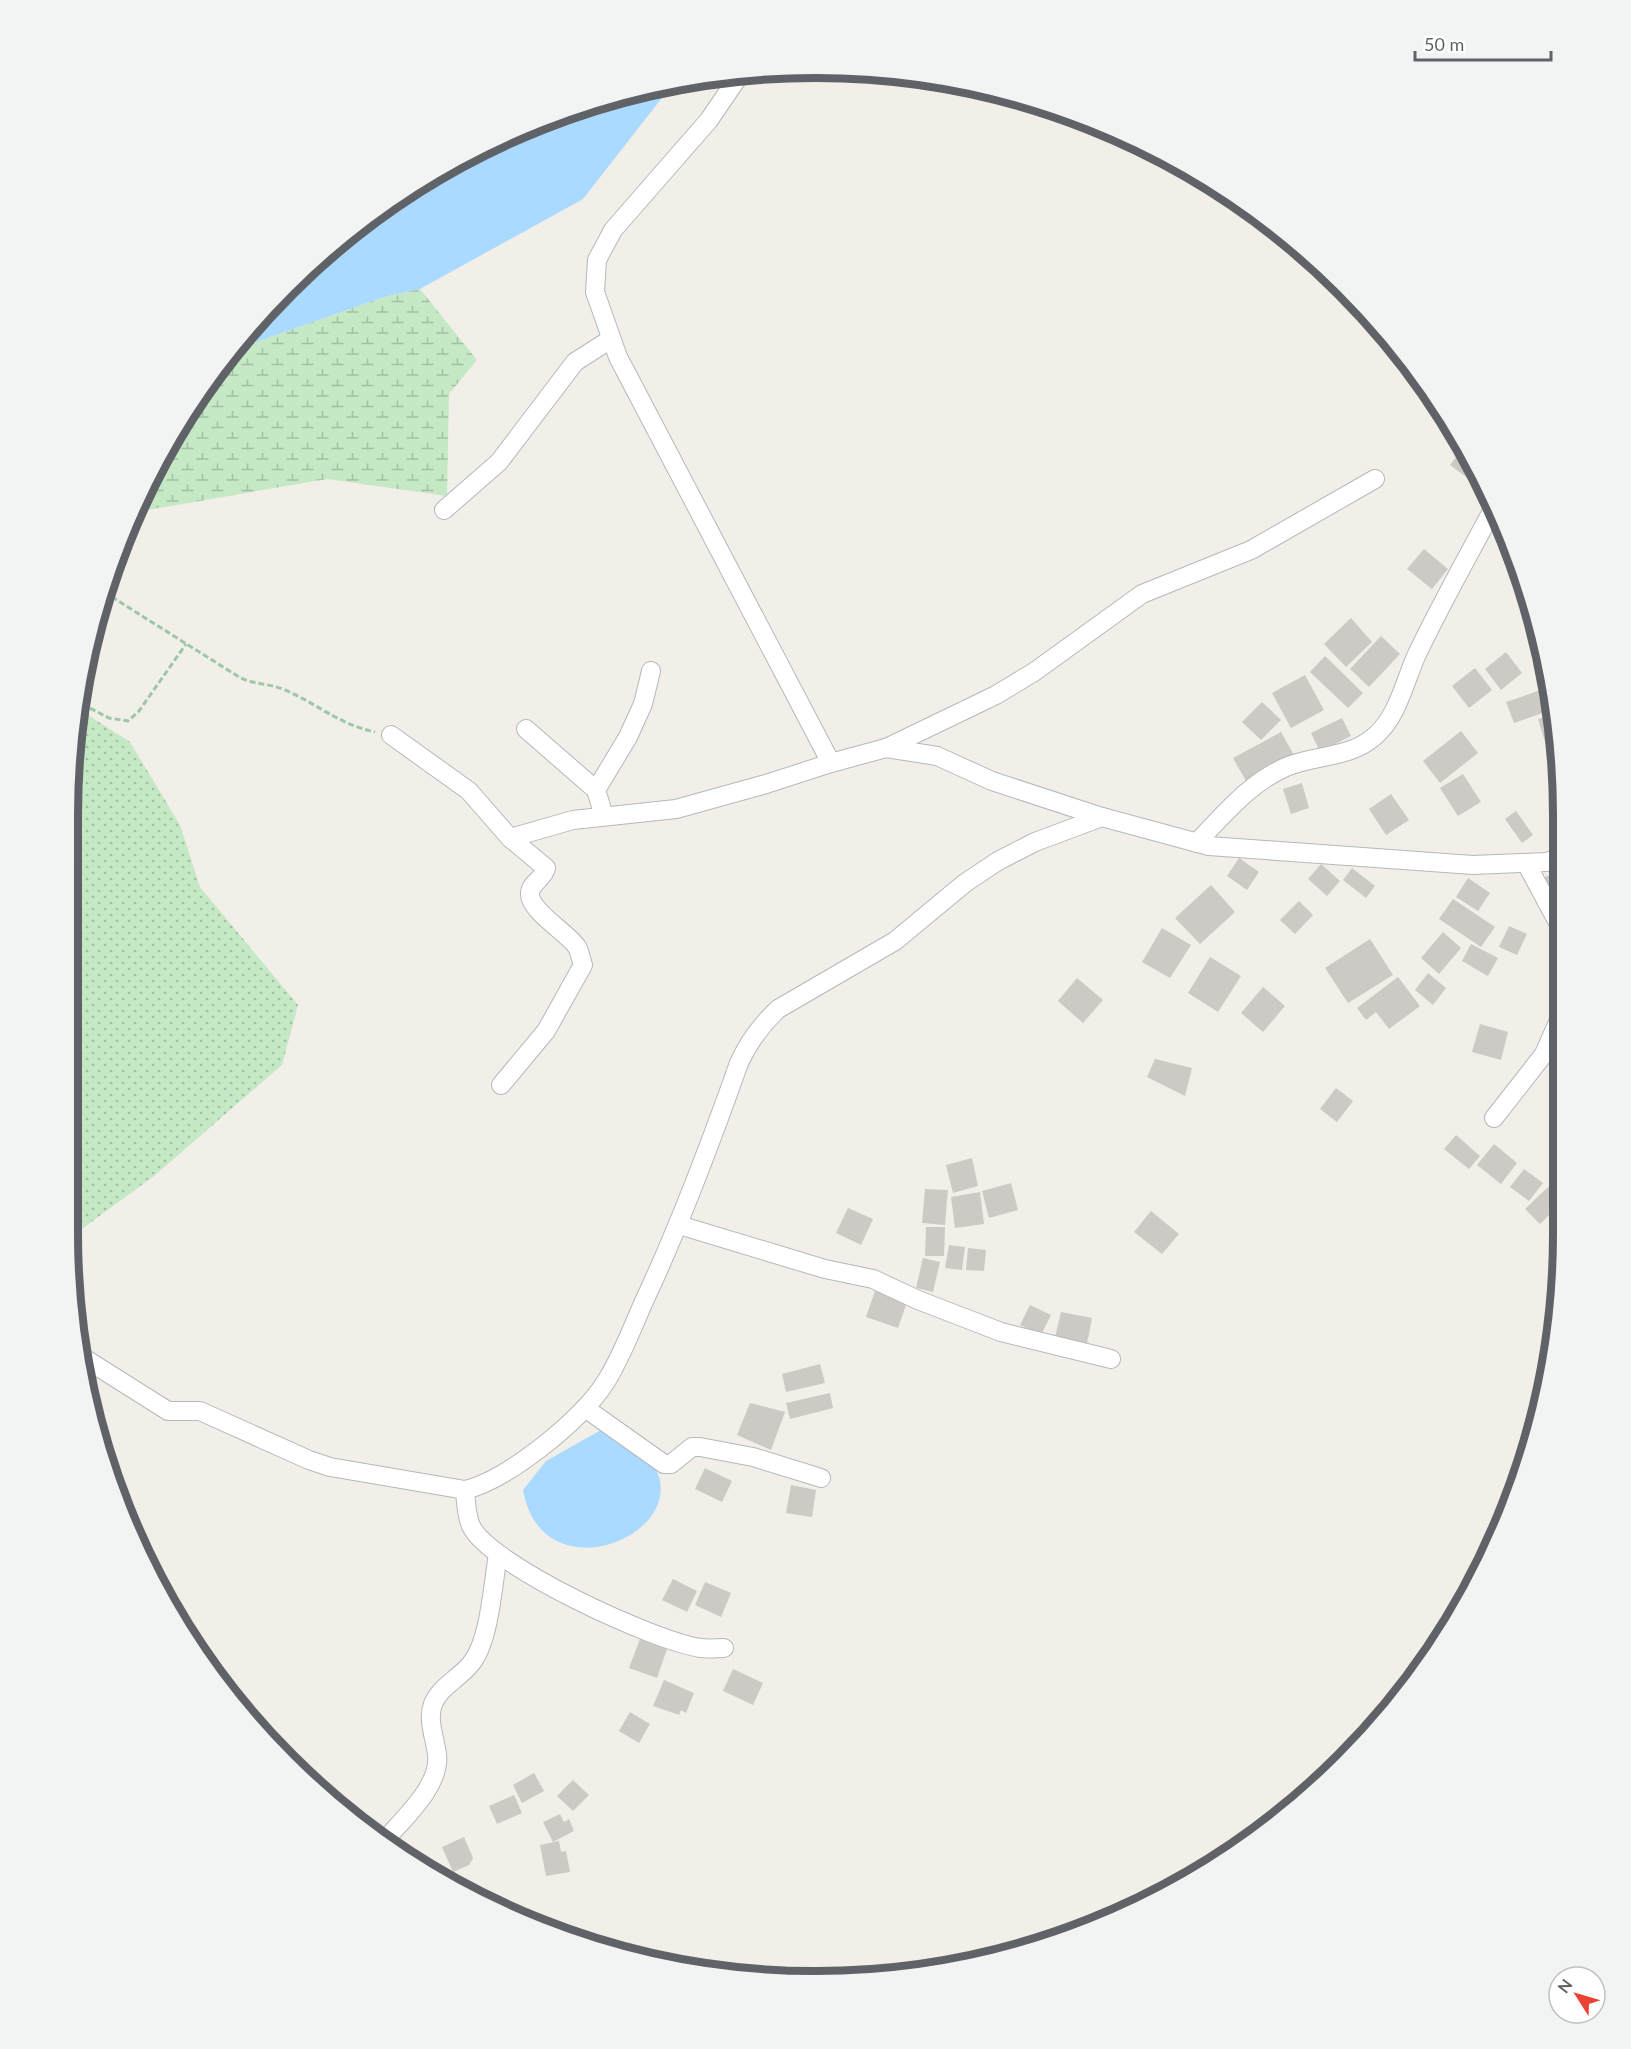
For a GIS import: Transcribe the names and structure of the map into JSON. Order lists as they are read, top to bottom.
{
  "scale_bar": "50 m",
  "north": "top left"
}
